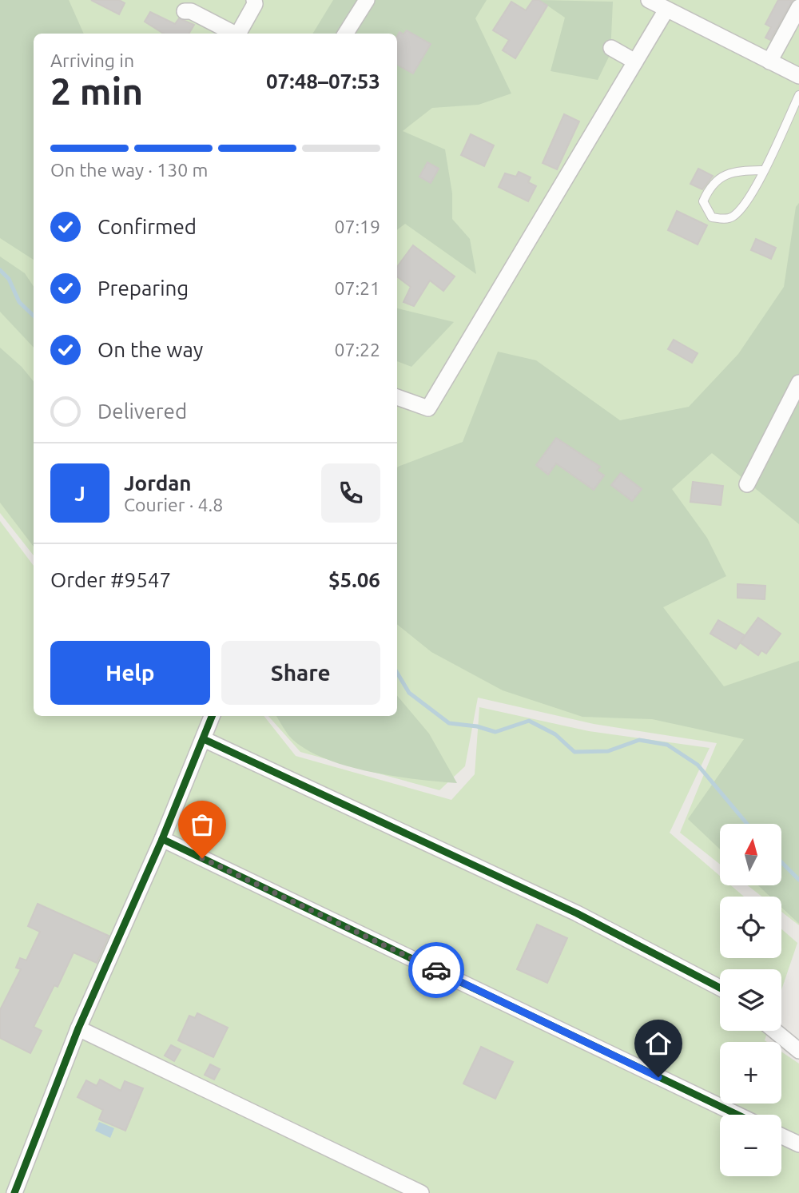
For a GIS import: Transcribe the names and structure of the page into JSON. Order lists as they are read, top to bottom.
{
  "north": "top",
  "page": {
    "heading": ["2 min", "Arriving in", "07:48–07:53"],
    "panel": [
      "Jordan",
      "Courier · 4.8",
      "Order #9547",
      "$5.06"
    ],
    "bar": "On the way · 130 m",
    "list": [
      ["Confirmed", "07:19"],
      ["Preparing", "07:21"],
      ["On the way", "07:22"],
      "Delivered"
    ],
    "round": "J",
    "buttons": ["Help", "Share"],
    "map_buttons": ["+", "−"]
  }
}
